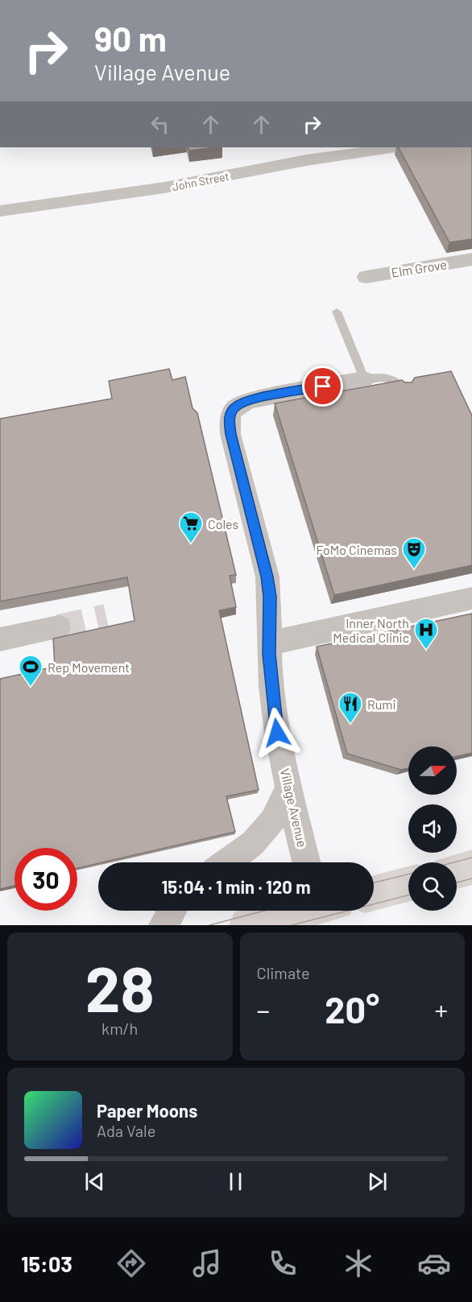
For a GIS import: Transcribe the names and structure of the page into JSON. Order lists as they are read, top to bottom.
{
  "streets": {
    "street": ["John Street", "Elm Grove", "Village Avenue"]
  },
  "places": {
    "supermarket": ["Coles"],
    "theatre": ["FoMo Cinemas"],
    "hospital": ["Inner North Medical Clinic"],
    "sports": ["Rep Movement"],
    "restaurant": ["Rumi"]
  },
  "north": "right",
  "page": {
    "turn": ["90 m", "Village Avenue"],
    "limit": "30",
    "trip": "15:04 · 1 min · 120 m",
    "tile": [
      ["28", "km/h"],
      "Climate"
    ],
    "heat": ["−", "20°", "+"],
    "song": ["Paper Moons", "Ada Vale"],
    "tabs": "15:03"
  }
}
